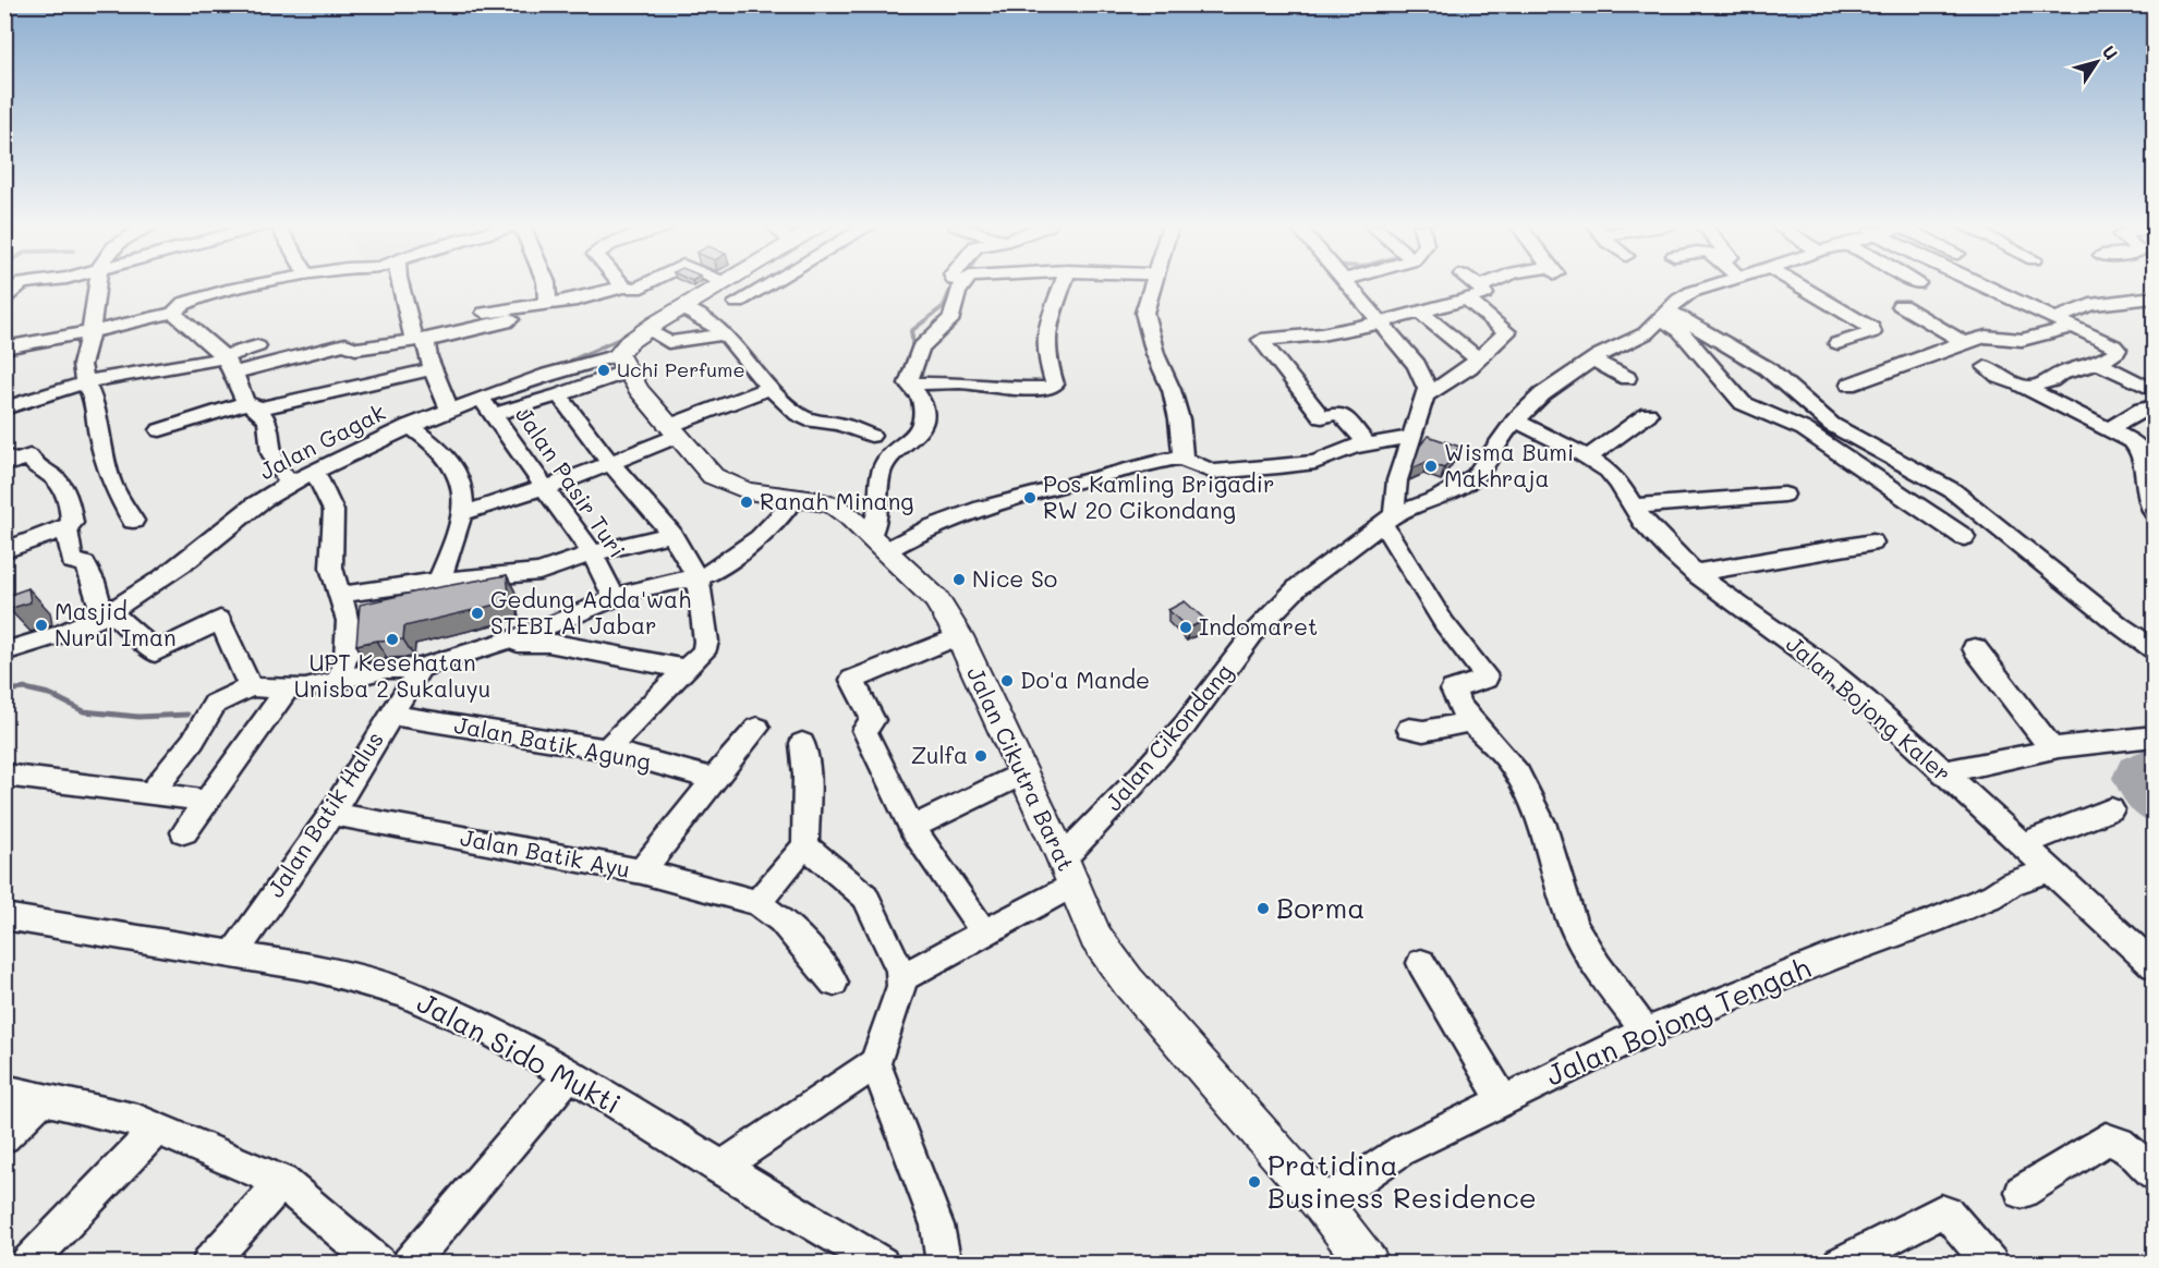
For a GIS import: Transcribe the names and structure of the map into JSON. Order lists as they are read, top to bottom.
{
  "streets": {
    "main road": ["Jalan Cikutra Barat"],
    "street": [
      "Jalan Gagak",
      "Jalan Pasir Turi",
      "Jalan Bojong Kaler",
      "Jalan Cikondang",
      "Jalan Batik Agung",
      "Jalan Batik Halus",
      "Jalan Batik Ayu",
      "Jalan Bojong Tengah",
      "Jalan Sido Mukti"
    ]
  },
  "crossings": [
    ["Jalan Gagak", "Jalan Pasir Turi"],
    ["Jalan Gagak", "Jalan Cikutra Barat"],
    ["Jalan Bojong Kaler", "Jalan Cikondang"],
    ["Jalan Bojong Kaler", "Jalan Bojong Tengah"],
    ["Jalan Cikondang", "Jalan Cikutra Barat"],
    ["Jalan Batik Agung", "Jalan Batik Halus"],
    ["Jalan Cikutra Barat", "Jalan Bojong Tengah"],
    ["Jalan Batik Halus", "Jalan Batik Ayu"],
    ["Jalan Batik Halus", "Jalan Sido Mukti"]
  ],
  "places": [
    "Uchi Perfume",
    "Wisma Bumi Makhraja",
    "Pos Kamling Brigadir RW 20 Cikondang",
    "Ranah Minang",
    "Nice So",
    "Gedung Adda'wah STEBI Al Jabar",
    "Masjid Nurul Iman",
    "Indomaret",
    "UPT Kesehatan Unisba 2 Sukaluyu",
    "Do'a Mande",
    "Zulfa",
    "Borma",
    "Pratidina Business Residence"
  ],
  "north": "top right"
}
